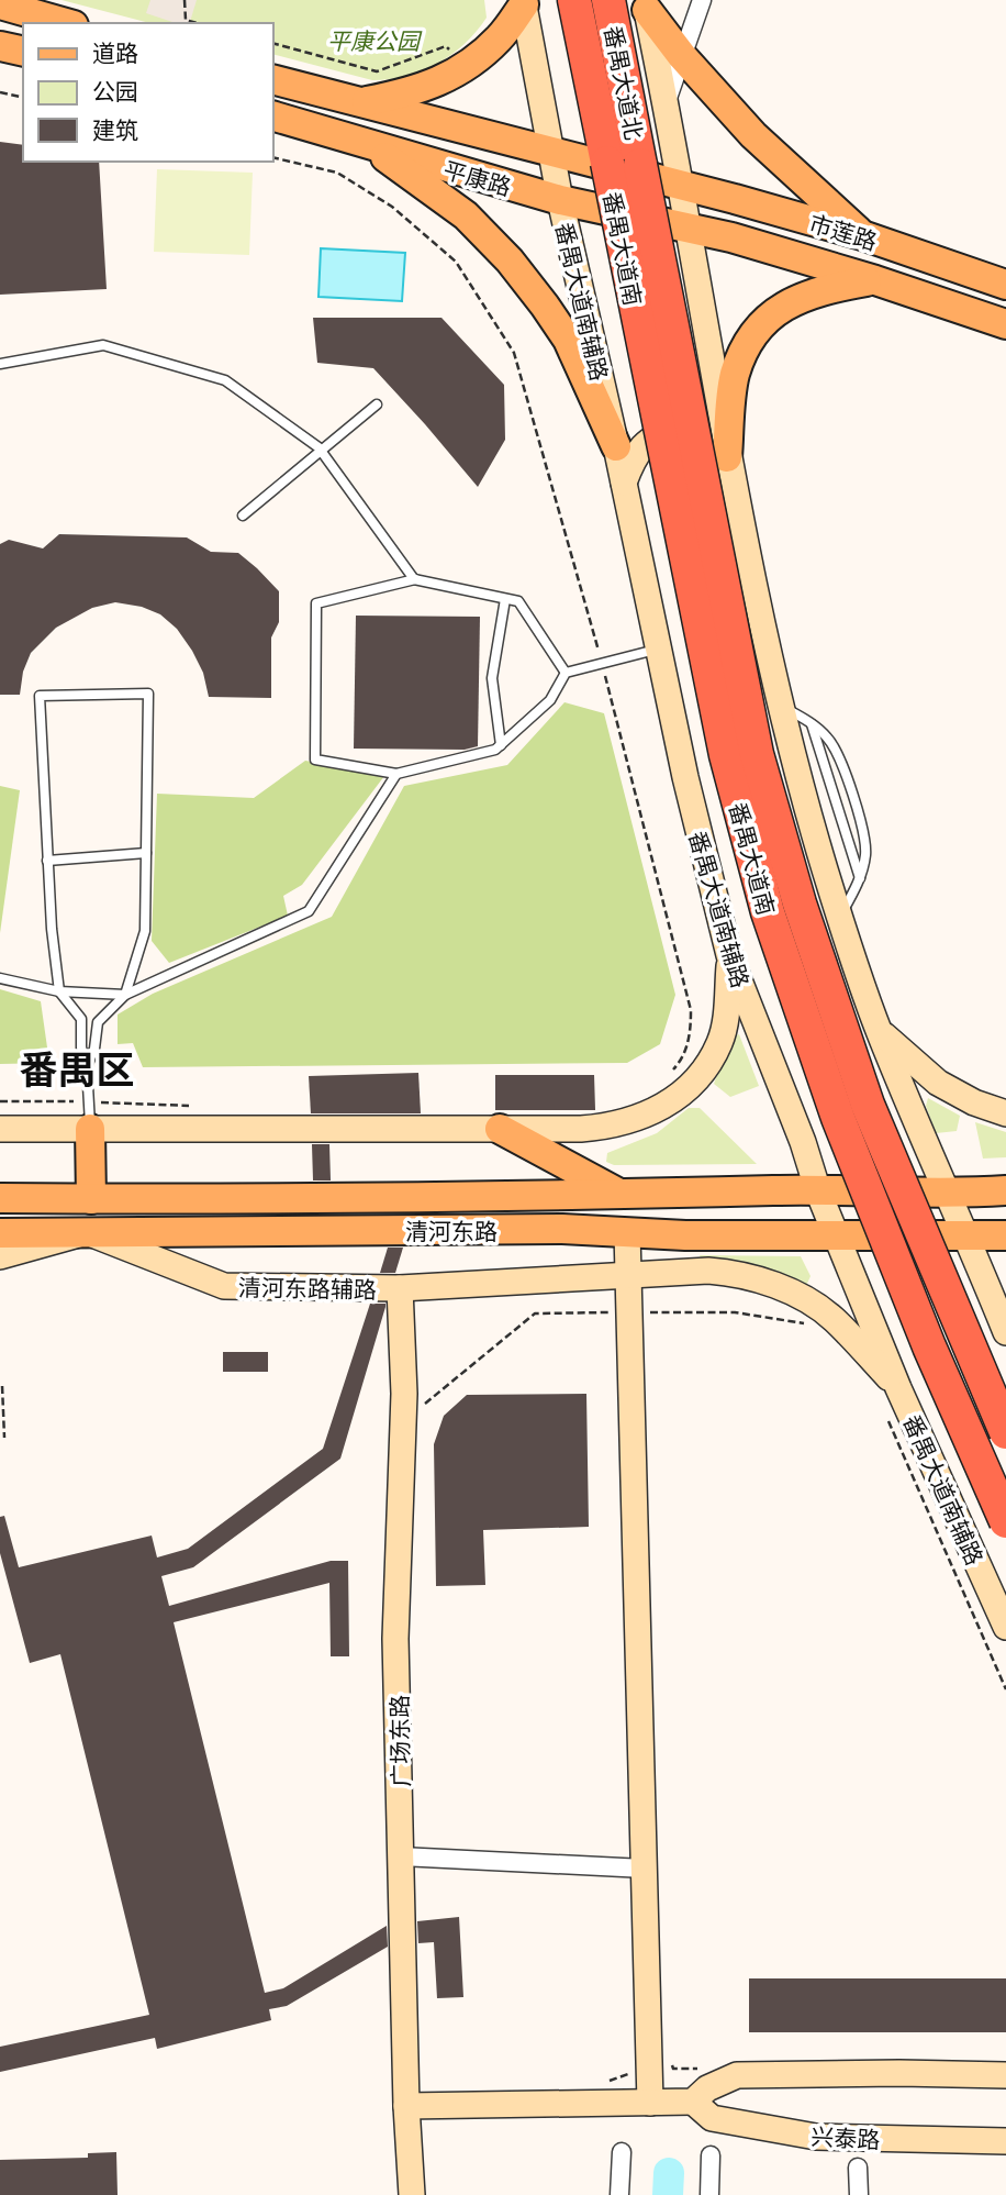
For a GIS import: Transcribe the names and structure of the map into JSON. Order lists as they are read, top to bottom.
{
  "streets": {
    "highway": ["番禺大道北", "番禺大道南"],
    "main road": [
      "平康路",
      "市莲路",
      "番禺大道南辅路",
      "清河东路",
      "清河东路辅路",
      "广场东路",
      "兴泰路"
    ]
  },
  "crossings": [
    ["番禺大道北", "番禺大道南"],
    ["平康路", "市莲路"],
    ["平康路", "番禺大道南辅路"],
    ["番禺大道南辅路", "清河东路"],
    ["番禺大道南辅路", "清河东路辅路"],
    ["清河东路", "清河东路辅路"],
    ["清河东路辅路", "广场东路"]
  ],
  "districts": ["番禺区"],
  "parks": ["平康公园"],
  "legend": ["道路", "公园", "建筑"]
}
